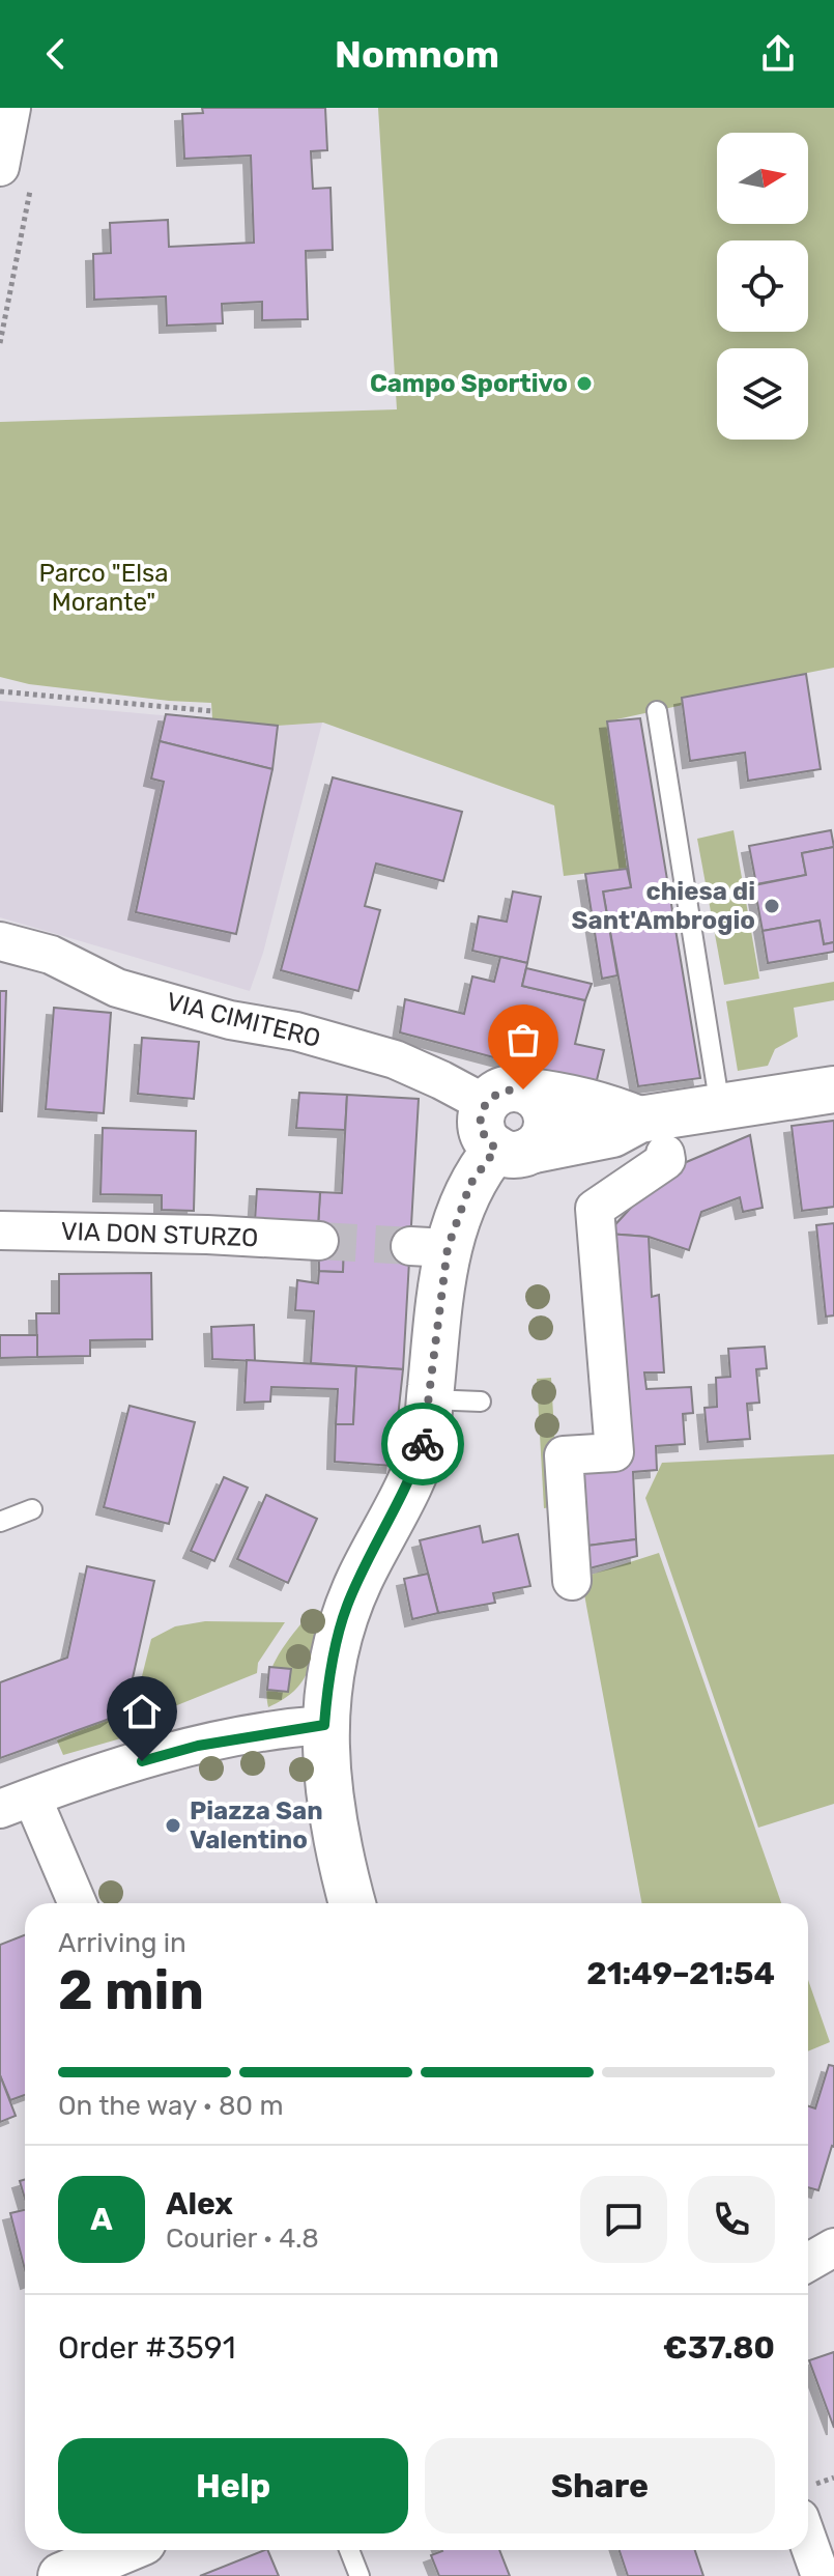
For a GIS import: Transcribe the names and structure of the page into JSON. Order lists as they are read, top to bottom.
{
  "streets": {
    "street": ["VIA CIMITERO", "VIA DON STURZO"]
  },
  "parks": ["Parco \"Elsa Morante\""],
  "places": ["Campo Sportivo", "chiesa di Sant'Ambrogio", "Piazza San Valentino"],
  "north": "right",
  "page": {
    "header": "Nomnom",
    "heading": ["2 min", "Arriving in", "21:49–21:54"],
    "panel": [
      "Alex",
      "Courier · 4.8",
      "Order #3591",
      "€37.80"
    ],
    "bar": "On the way · 80 m",
    "round": "A",
    "buttons": ["Help", "Share"]
  }
}
